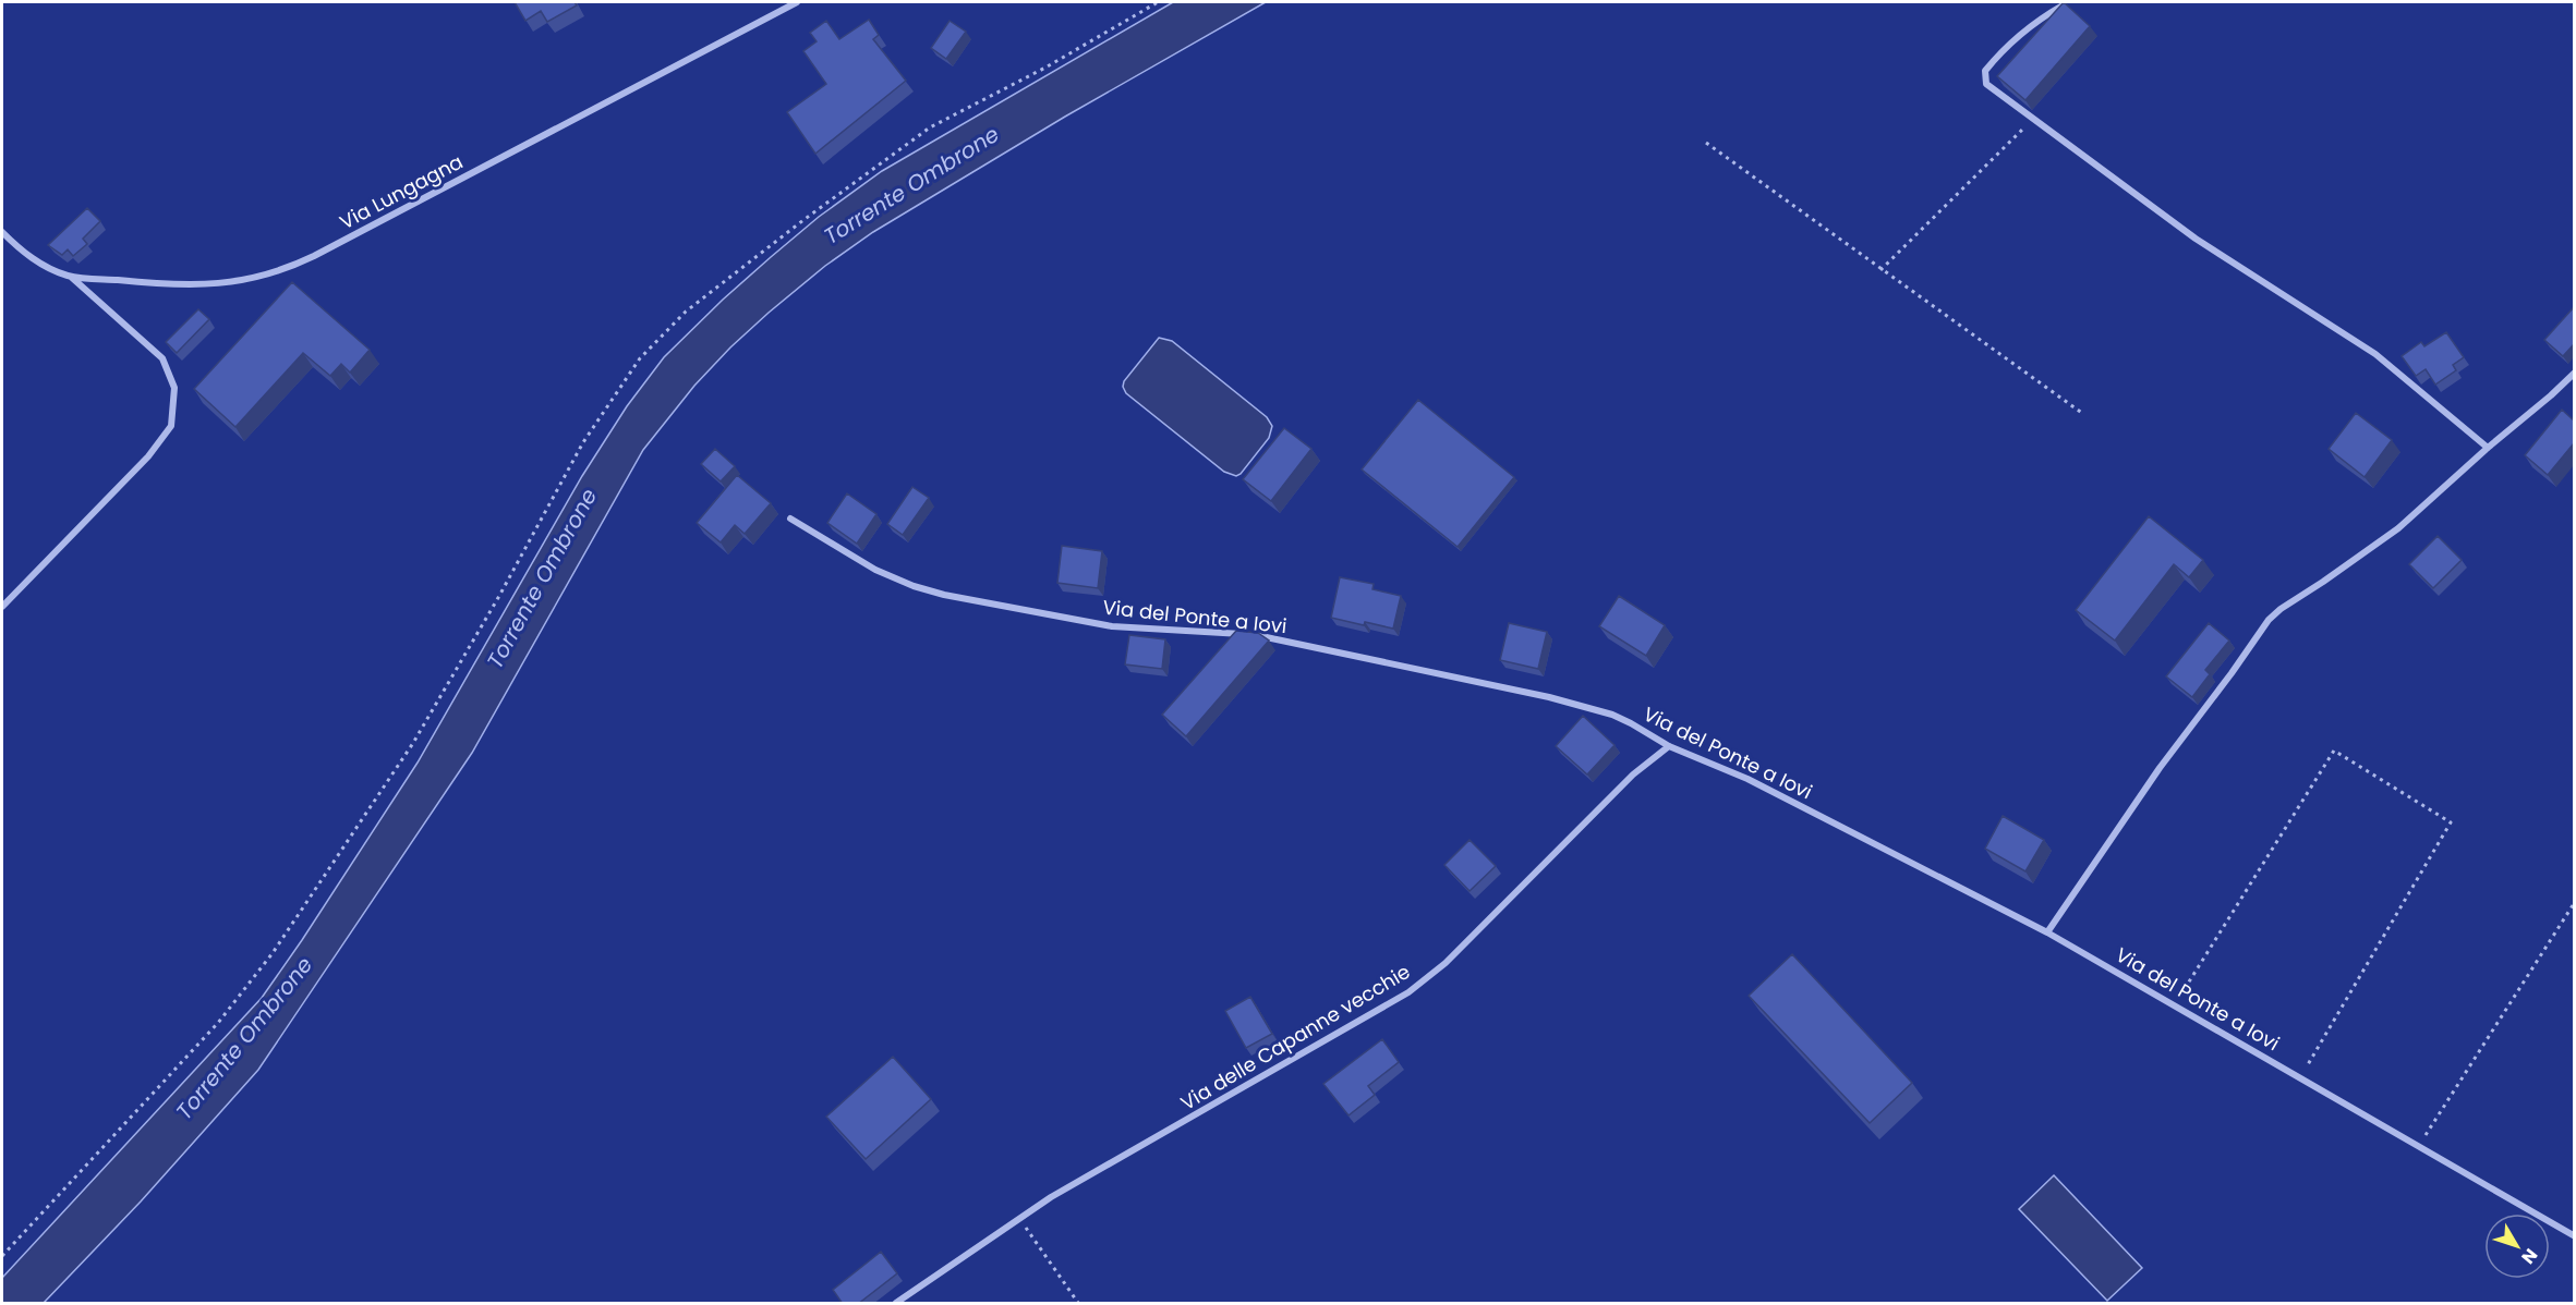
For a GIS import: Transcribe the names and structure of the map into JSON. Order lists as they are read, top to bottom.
{
  "streets": {
    "street": ["Via Lungagna", "Via del Ponte a Iovi", "Via delle Capanne vecchie"]
  },
  "crossings": [
    ["Via del Ponte a Iovi", "Via delle Capanne vecchie"]
  ],
  "water": ["Torrente Ombrone"],
  "north": "bottom right"
}
